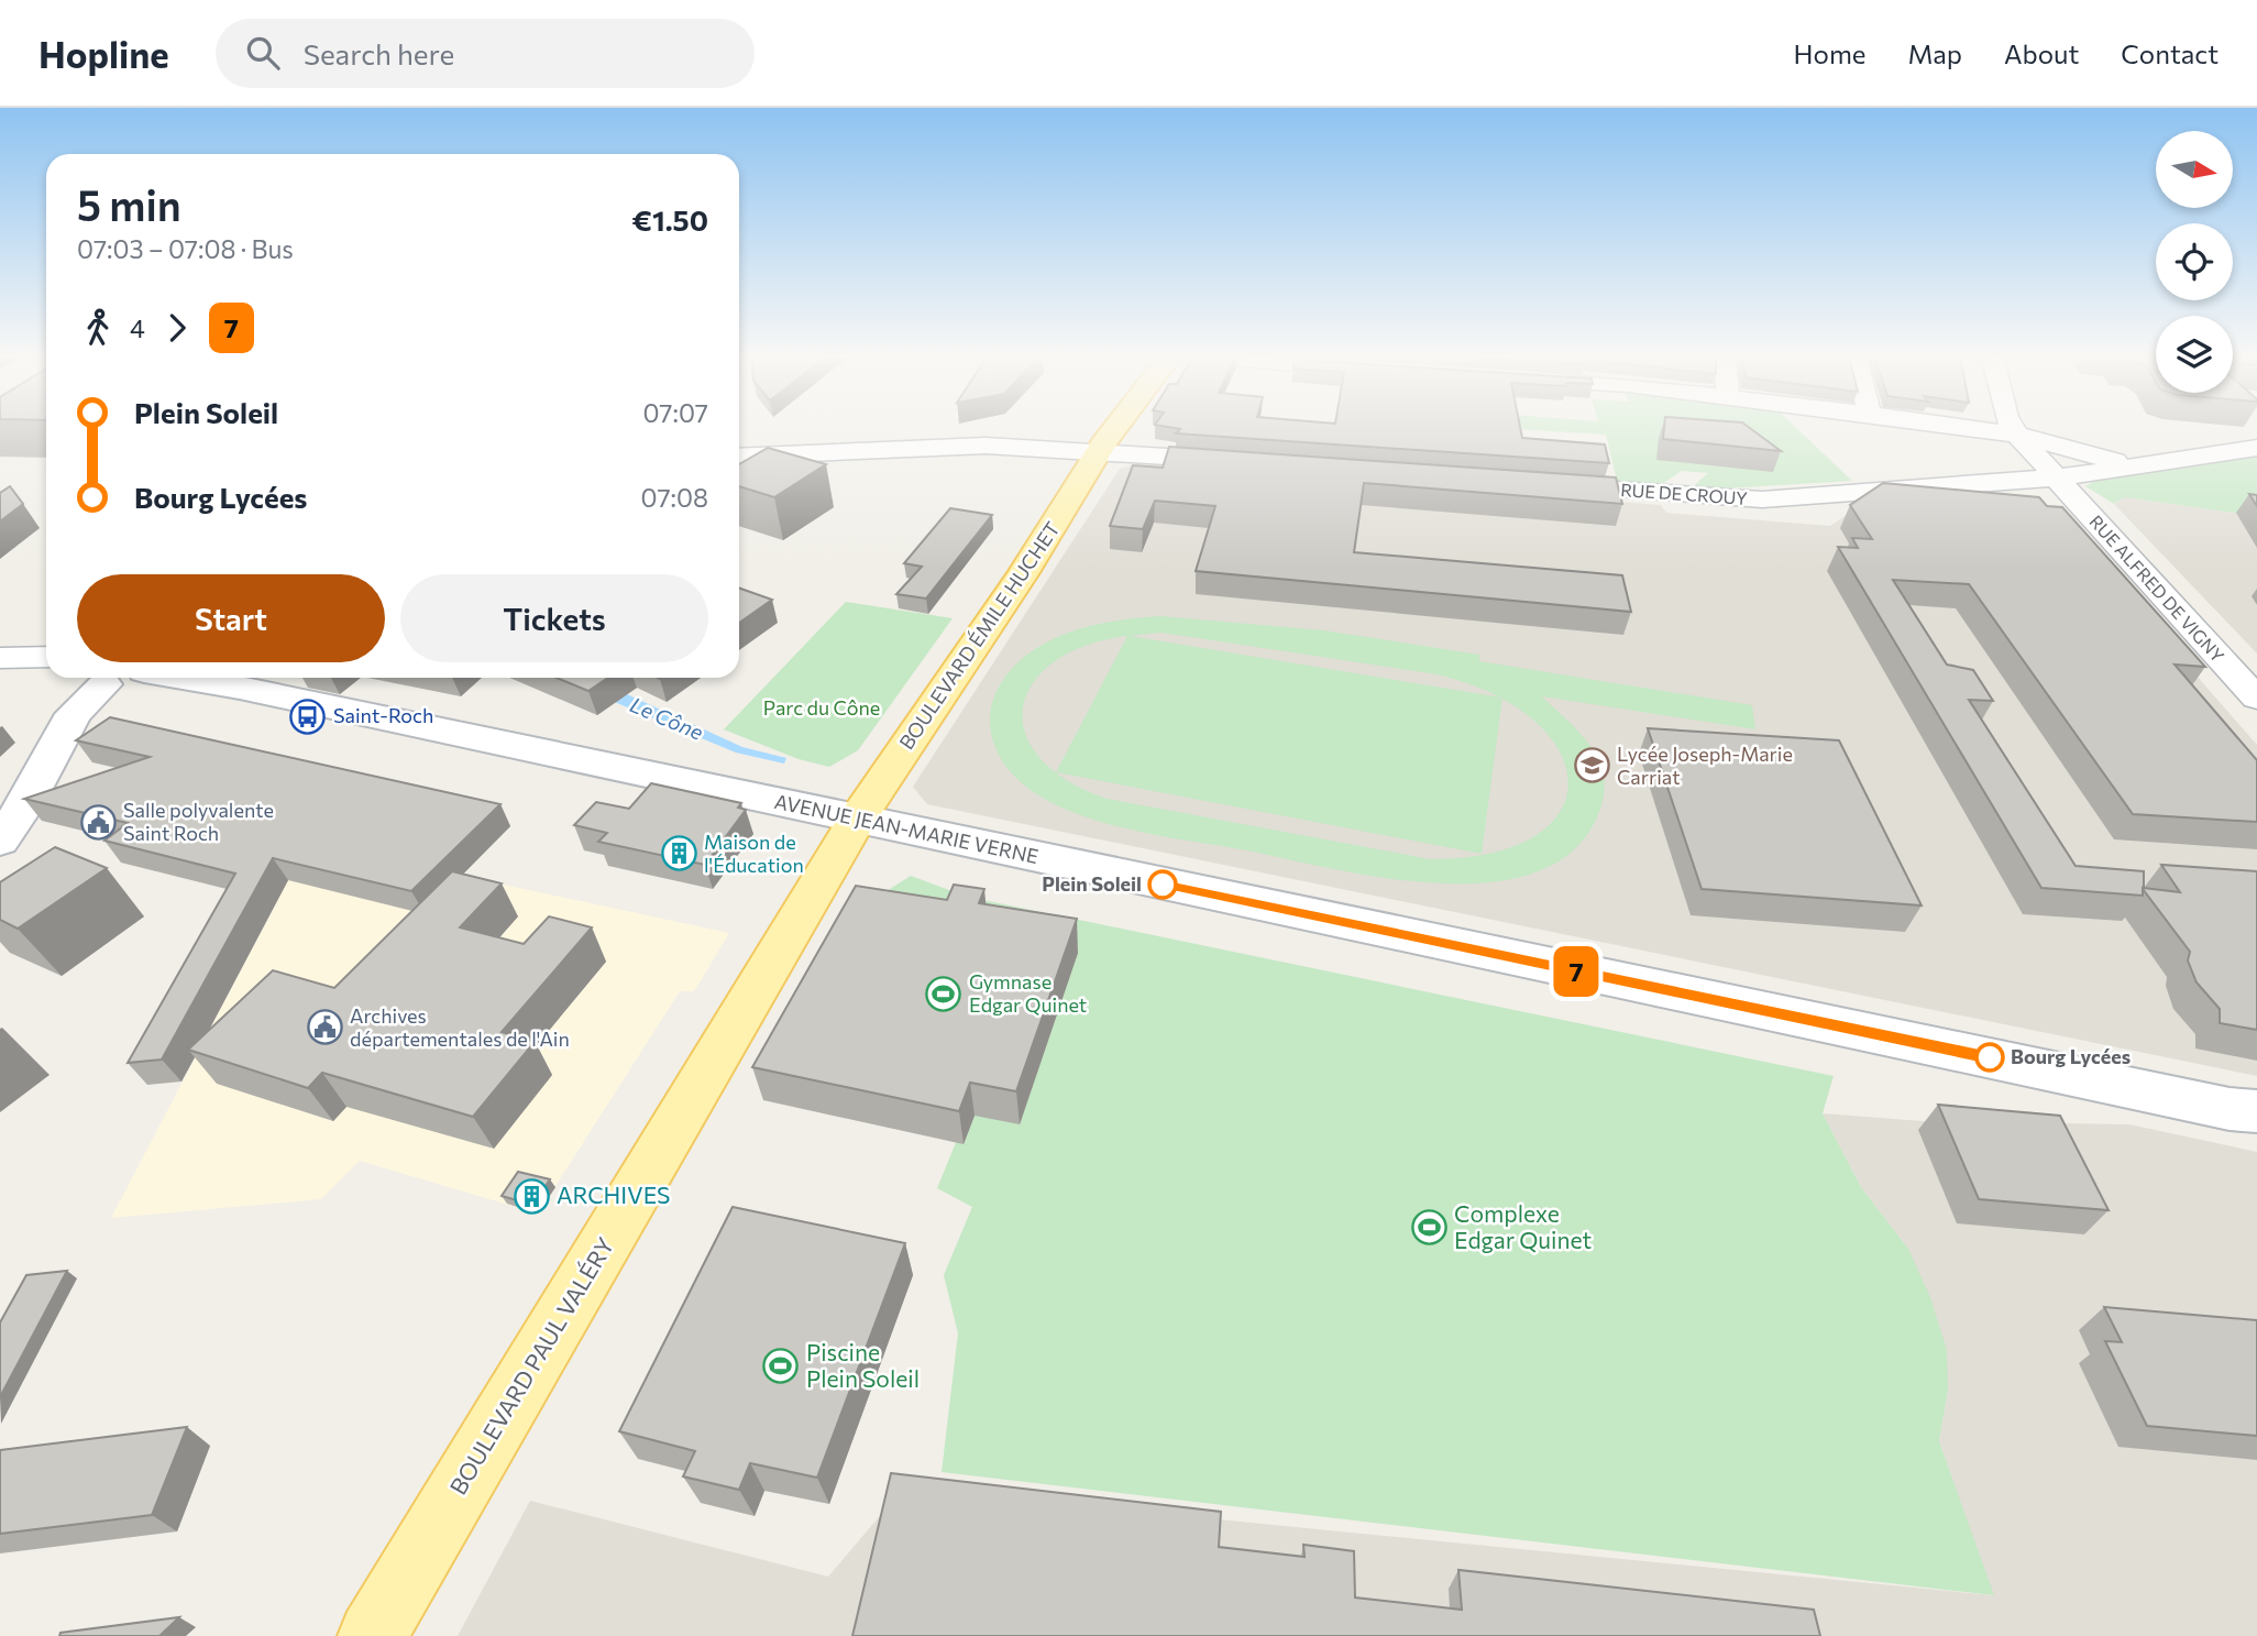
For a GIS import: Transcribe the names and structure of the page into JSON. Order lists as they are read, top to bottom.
{
  "streets": {
    "main road": ["BOULEVARD ÉMILE HUCHET", "BOULEVARD PAUL VALÉRY"],
    "street": ["RUE DE CROUY", "RUE ALFRED DE VIGNY", "AVENUE JEAN-MARIE VERNE"]
  },
  "crossings": [
    ["RUE DE CROUY", "RUE ALFRED DE VIGNY"],
    ["BOULEVARD ÉMILE HUCHET", "AVENUE JEAN-MARIE VERNE"],
    ["BOULEVARD ÉMILE HUCHET", "BOULEVARD PAUL VALÉRY"],
    ["AVENUE JEAN-MARIE VERNE", "BOULEVARD PAUL VALÉRY"]
  ],
  "water": ["Le Cône"],
  "parks": ["Parc du Cône"],
  "places": {
    "bus stop": ["Saint-Roch"],
    "school or university": ["Lycée Joseph-Marie Carriat"],
    "public building": ["Salle polyvalente Saint Roch", "Archives départementales de l'Ain"],
    "building": ["Maison de l'Éducation", "ARCHIVES"],
    "other": ["Plein Soleil", "Bourg Lycées"],
    "sports": ["Gymnase Edgar Quinet", "Complexe Edgar Quinet", "Piscine Plein Soleil"]
  },
  "lines": ["bus line 7"],
  "north": "right",
  "page": {
    "header": "Hopline",
    "search": "Search here",
    "nav": [
      "Home",
      "Map",
      "About",
      "Contact"
    ],
    "on_map": "7",
    "heading": ["5 min", "07:03 – 07:08 · Bus", "€1.50"],
    "legs": ["4", "7"],
    "list": [
      {
        "name": "Plein Soleil",
        "value": "07:07"
      },
      {
        "name": "Bourg Lycées",
        "value": "07:08"
      }
    ],
    "buttons": ["Start", "Tickets"]
  }
}
